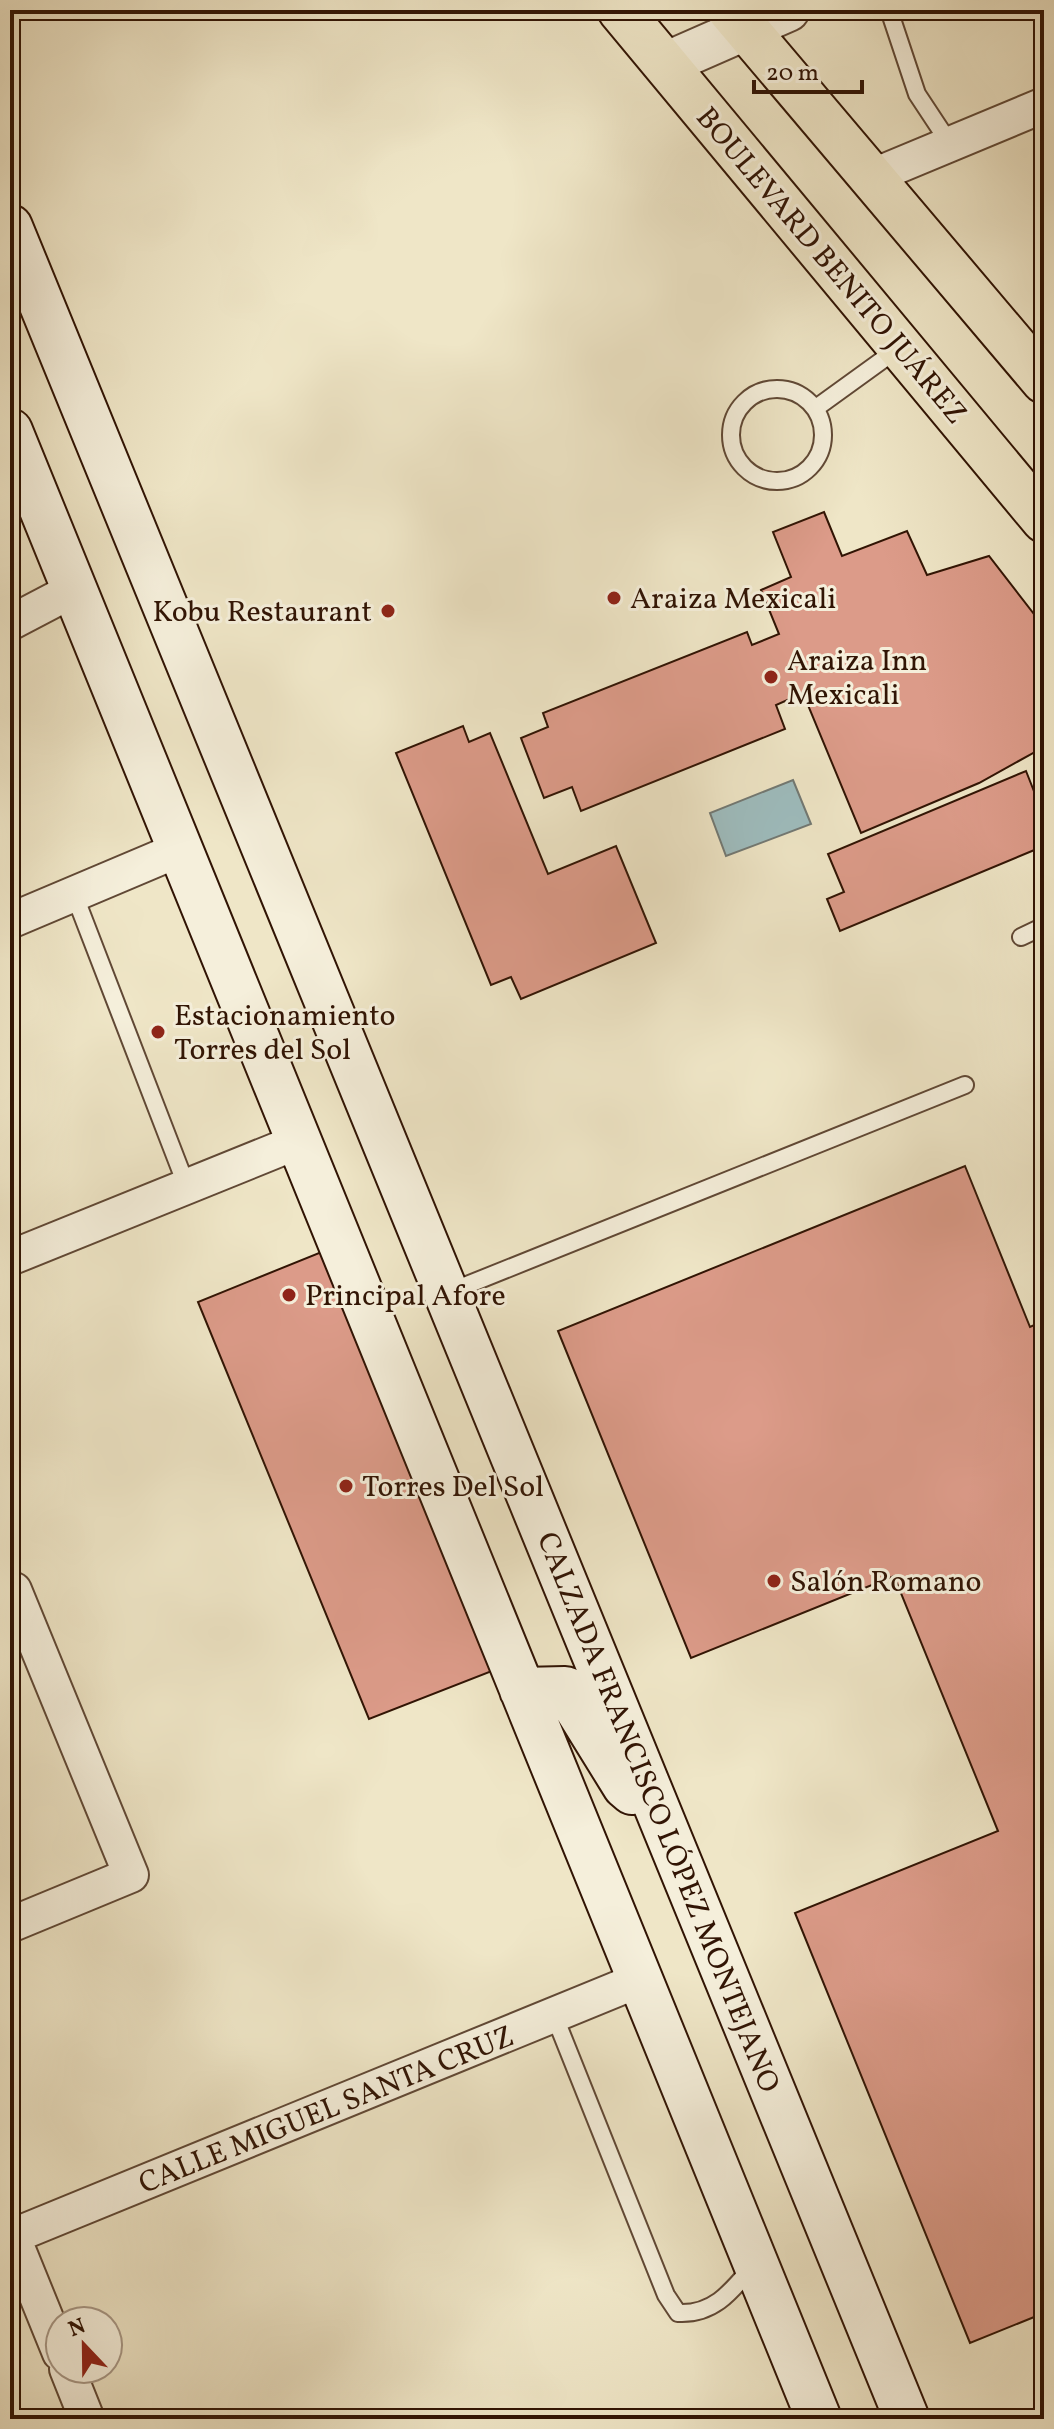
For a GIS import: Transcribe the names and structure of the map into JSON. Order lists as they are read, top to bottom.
{
  "streets": {
    "main road": ["BOULEVARD BENITO JUÁREZ", "CALZADA FRANCISCO LÓPEZ MONTEJANO"],
    "street": ["CALLE MIGUEL SANTA CRUZ"]
  },
  "places": [
    "Araiza Mexicali",
    "Kobu Restaurant",
    "Araiza Inn Mexicali",
    "Estacionamiento Torres del Sol",
    "Principal Afore",
    "Torres Del Sol",
    "Salón Romano"
  ],
  "scale_bar": "20 m",
  "north": "top"
}
